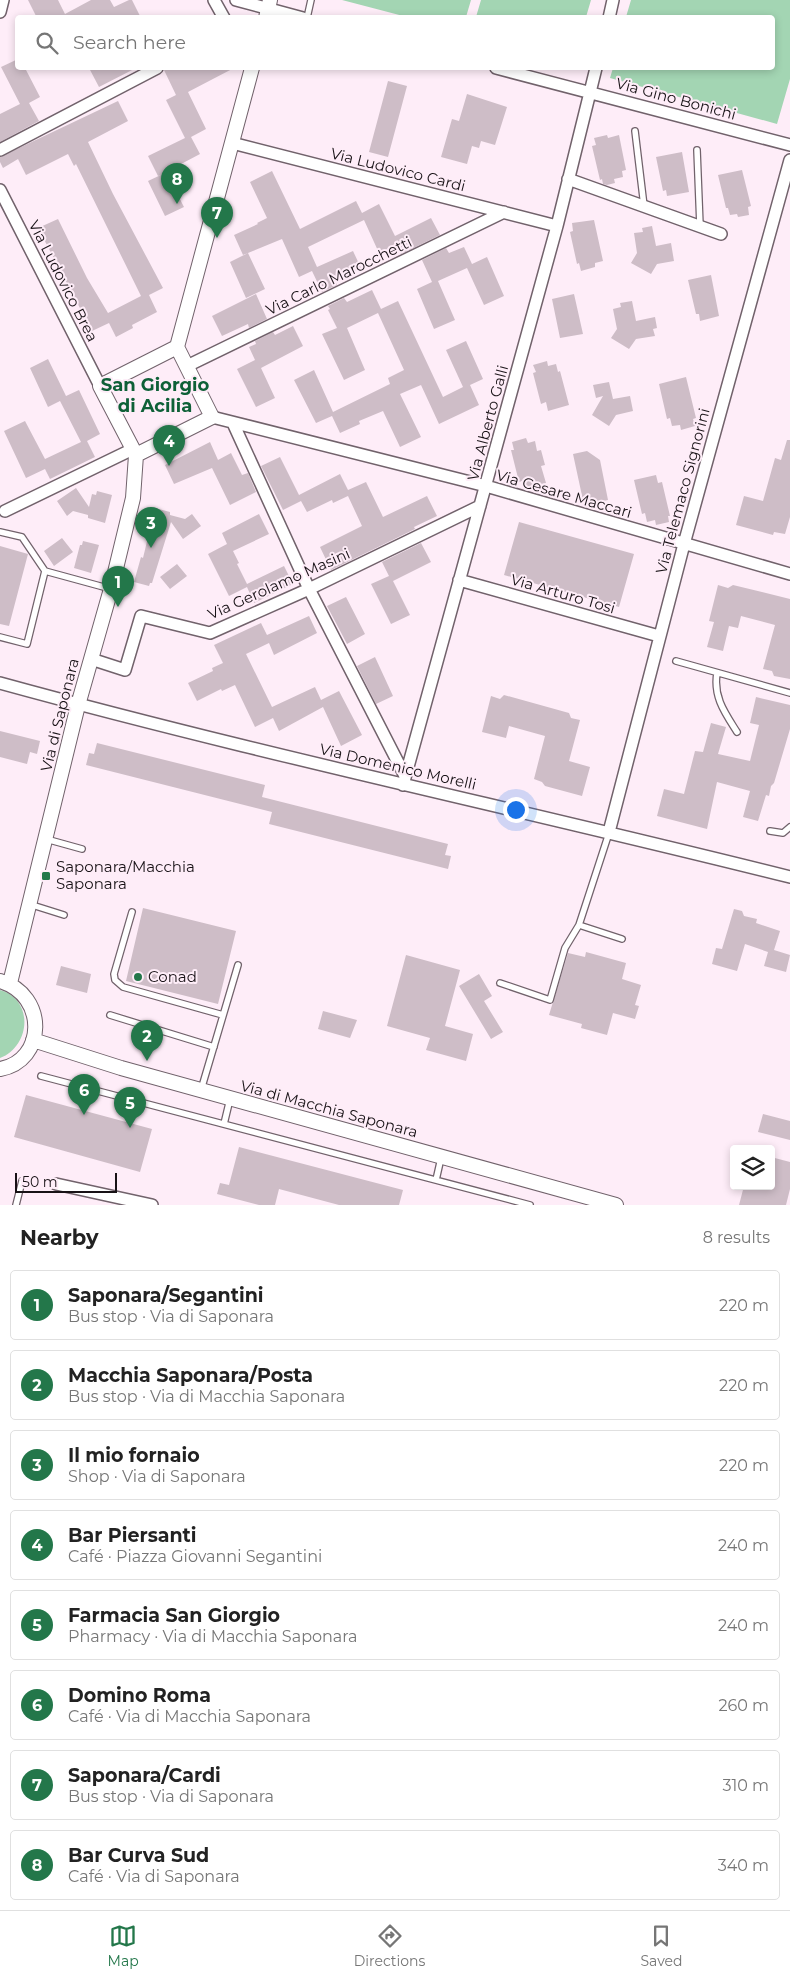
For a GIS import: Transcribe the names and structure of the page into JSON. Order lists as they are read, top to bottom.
{
  "streets": {
    "street": [
      "Via Gino Bonichi",
      "Via Ludovico Cardi",
      "Via Carlo Marocchetti",
      "Via Ludovico Brea",
      "Via Alberto Galli",
      "Via Telemaco Signorini",
      "Via Cesare Maccari",
      "Via Gerolamo Masini",
      "Via Arturo Tosi",
      "Via di Saponara",
      "Via Domenico Morelli",
      "Via di Macchia Saponara"
    ]
  },
  "crossings": [
    ["Via Gino Bonichi", "Via Alberto Galli"],
    ["Via Ludovico Cardi", "Via Carlo Marocchetti"],
    ["Via Ludovico Cardi", "Via Alberto Galli"],
    ["Via Alberto Galli", "Via Cesare Maccari"],
    ["Via Alberto Galli", "Via Gerolamo Masini"],
    ["Via Alberto Galli", "Via Arturo Tosi"],
    ["Via Alberto Galli", "Via Domenico Morelli"],
    ["Via Telemaco Signorini", "Via Cesare Maccari"],
    ["Via Telemaco Signorini", "Via Arturo Tosi"],
    ["Via Telemaco Signorini", "Via Domenico Morelli"],
    ["Via Gerolamo Masini", "Via di Saponara"],
    ["Via di Saponara", "Via Domenico Morelli"]
  ],
  "districts": ["San Giorgio di Acilia"],
  "places": {
    "transit": ["Saponara/Macchia Saponara"],
    "other": ["Conad"]
  },
  "scale_bar": "50 m",
  "page": {
    "search": "Search here",
    "pins": [
      "8",
      "7",
      "4",
      "3",
      "1",
      "2",
      "6",
      "5"
    ],
    "scale": "50 m",
    "heading": ["Nearby", "8 results"],
    "list": [
      {
        "mark": "1",
        "name": "Saponara/Segantini",
        "note": "Bus stop · Via di Saponara",
        "value": "220 m"
      },
      {
        "mark": "2",
        "name": "Macchia Saponara/Posta",
        "note": "Bus stop · Via di Macchia Saponara",
        "value": "220 m"
      },
      {
        "mark": "3",
        "name": "Il mio fornaio",
        "note": "Shop · Via di Saponara",
        "value": "220 m"
      },
      {
        "mark": "4",
        "name": "Bar Piersanti",
        "note": "Café · Piazza Giovanni Segantini",
        "value": "240 m"
      },
      {
        "mark": "5",
        "name": "Farmacia San Giorgio",
        "note": "Pharmacy · Via di Macchia Saponara",
        "value": "240 m"
      },
      {
        "mark": "6",
        "name": "Domino Roma",
        "note": "Café · Via di Macchia Saponara",
        "value": "260 m"
      },
      {
        "mark": "7",
        "name": "Saponara/Cardi",
        "note": "Bus stop · Via di Saponara",
        "value": "310 m"
      },
      {
        "mark": "8",
        "name": "Bar Curva Sud",
        "note": "Café · Via di Saponara",
        "value": "340 m"
      }
    ],
    "nav": ["Map", "Directions", "Saved"]
  }
}
